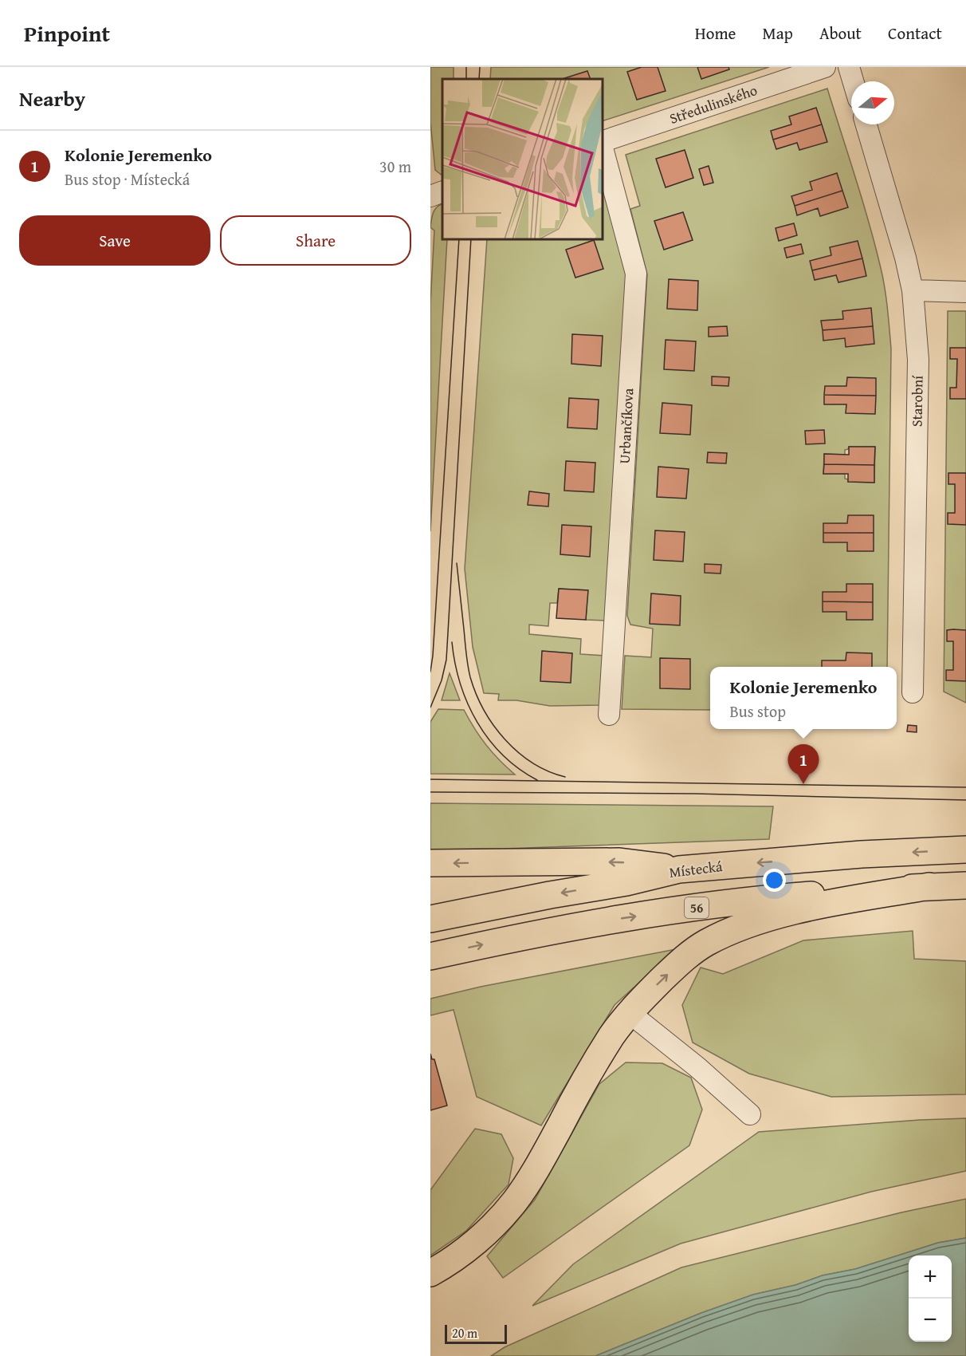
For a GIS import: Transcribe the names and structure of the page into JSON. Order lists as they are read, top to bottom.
{
  "streets": {
    "highway": ["Místecká", "56"],
    "street": ["Středulinského", "Starobní", "Urbančíkova"]
  },
  "scale_bar": "20 m",
  "north": "right",
  "page": {
    "header": "Pinpoint",
    "nav": [
      "Home",
      "Map",
      "About",
      "Contact"
    ],
    "heading": "Nearby",
    "list": [
      {
        "mark": "1",
        "name": "Kolonie Jeremenko",
        "note": "Bus stop · Místecká",
        "value": "30 m"
      }
    ],
    "buttons": ["Save", "Share"],
    "popup": ["Kolonie Jeremenko", "Bus stop"],
    "pins": "1",
    "map_buttons": ["+", "−"],
    "scale": "20 m"
  }
}
